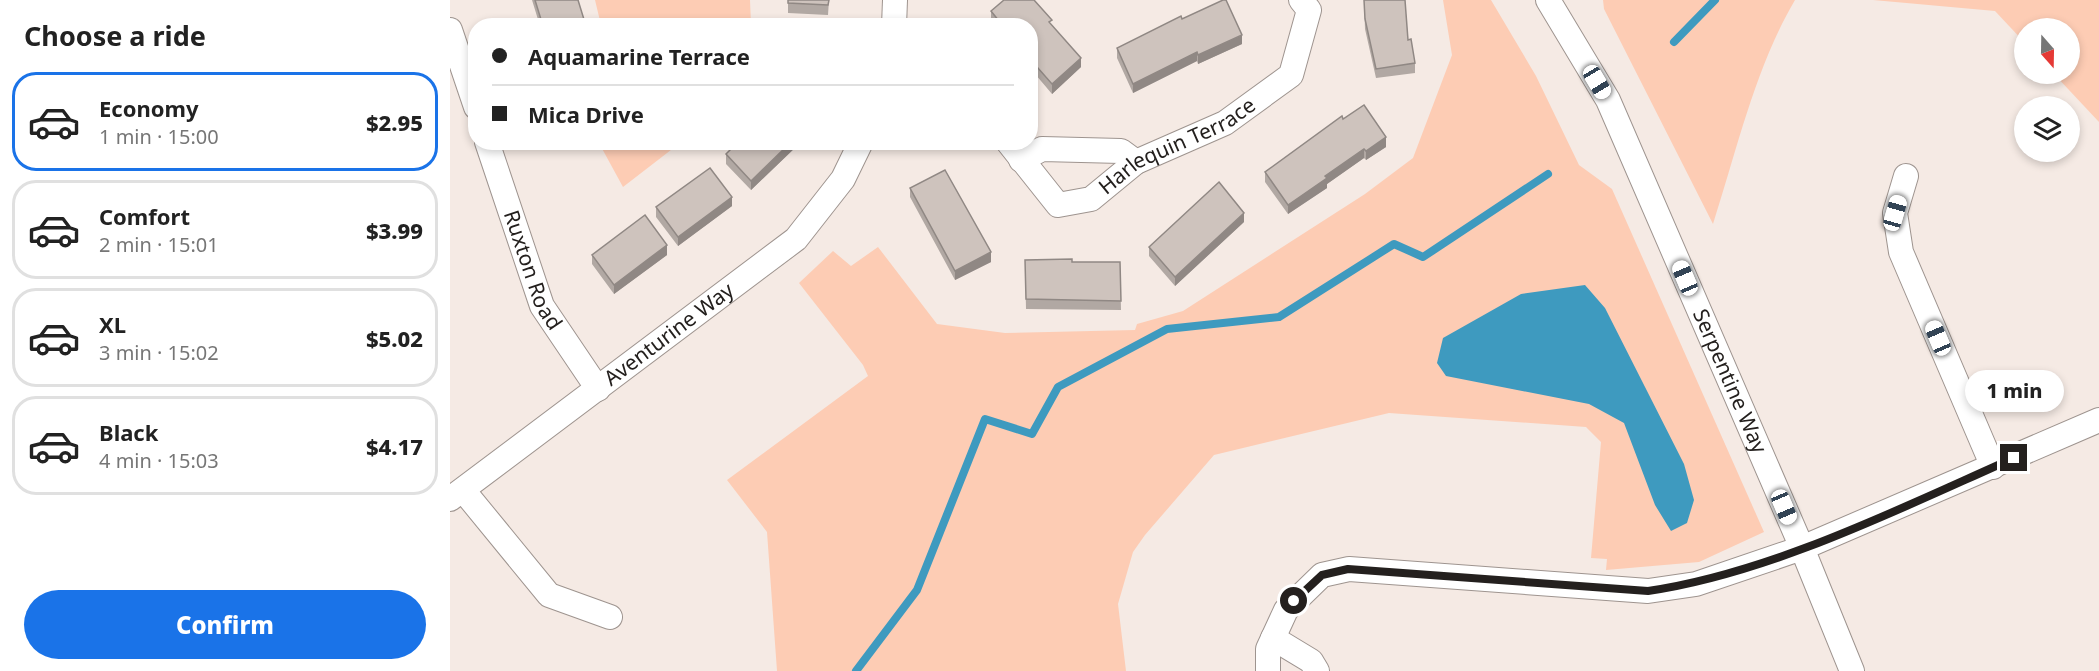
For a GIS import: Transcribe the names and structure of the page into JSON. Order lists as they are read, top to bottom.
{
  "streets": {
    "street": [
      "Harlequin Terrace",
      "Ruxton Road",
      "Aventurine Way",
      "Serpentine Way"
    ]
  },
  "crossings": [
    ["Ruxton Road", "Aventurine Way"]
  ],
  "north": "bottom",
  "page": {
    "heading": "Choose a ride",
    "banner": ["Aquamarine Terrace", "Mica Drive"],
    "list": [
      {
        "name": "Economy",
        "note": "1 min · 15:00",
        "value": "$2.95"
      },
      {
        "name": "Comfort",
        "note": "2 min · 15:01",
        "value": "$3.99"
      },
      {
        "name": "XL",
        "note": "3 min · 15:02",
        "value": "$5.02"
      },
      {
        "name": "Black",
        "note": "4 min · 15:03",
        "value": "$4.17"
      }
    ],
    "bubble": "1 min",
    "buttons": "Confirm"
  }
}
